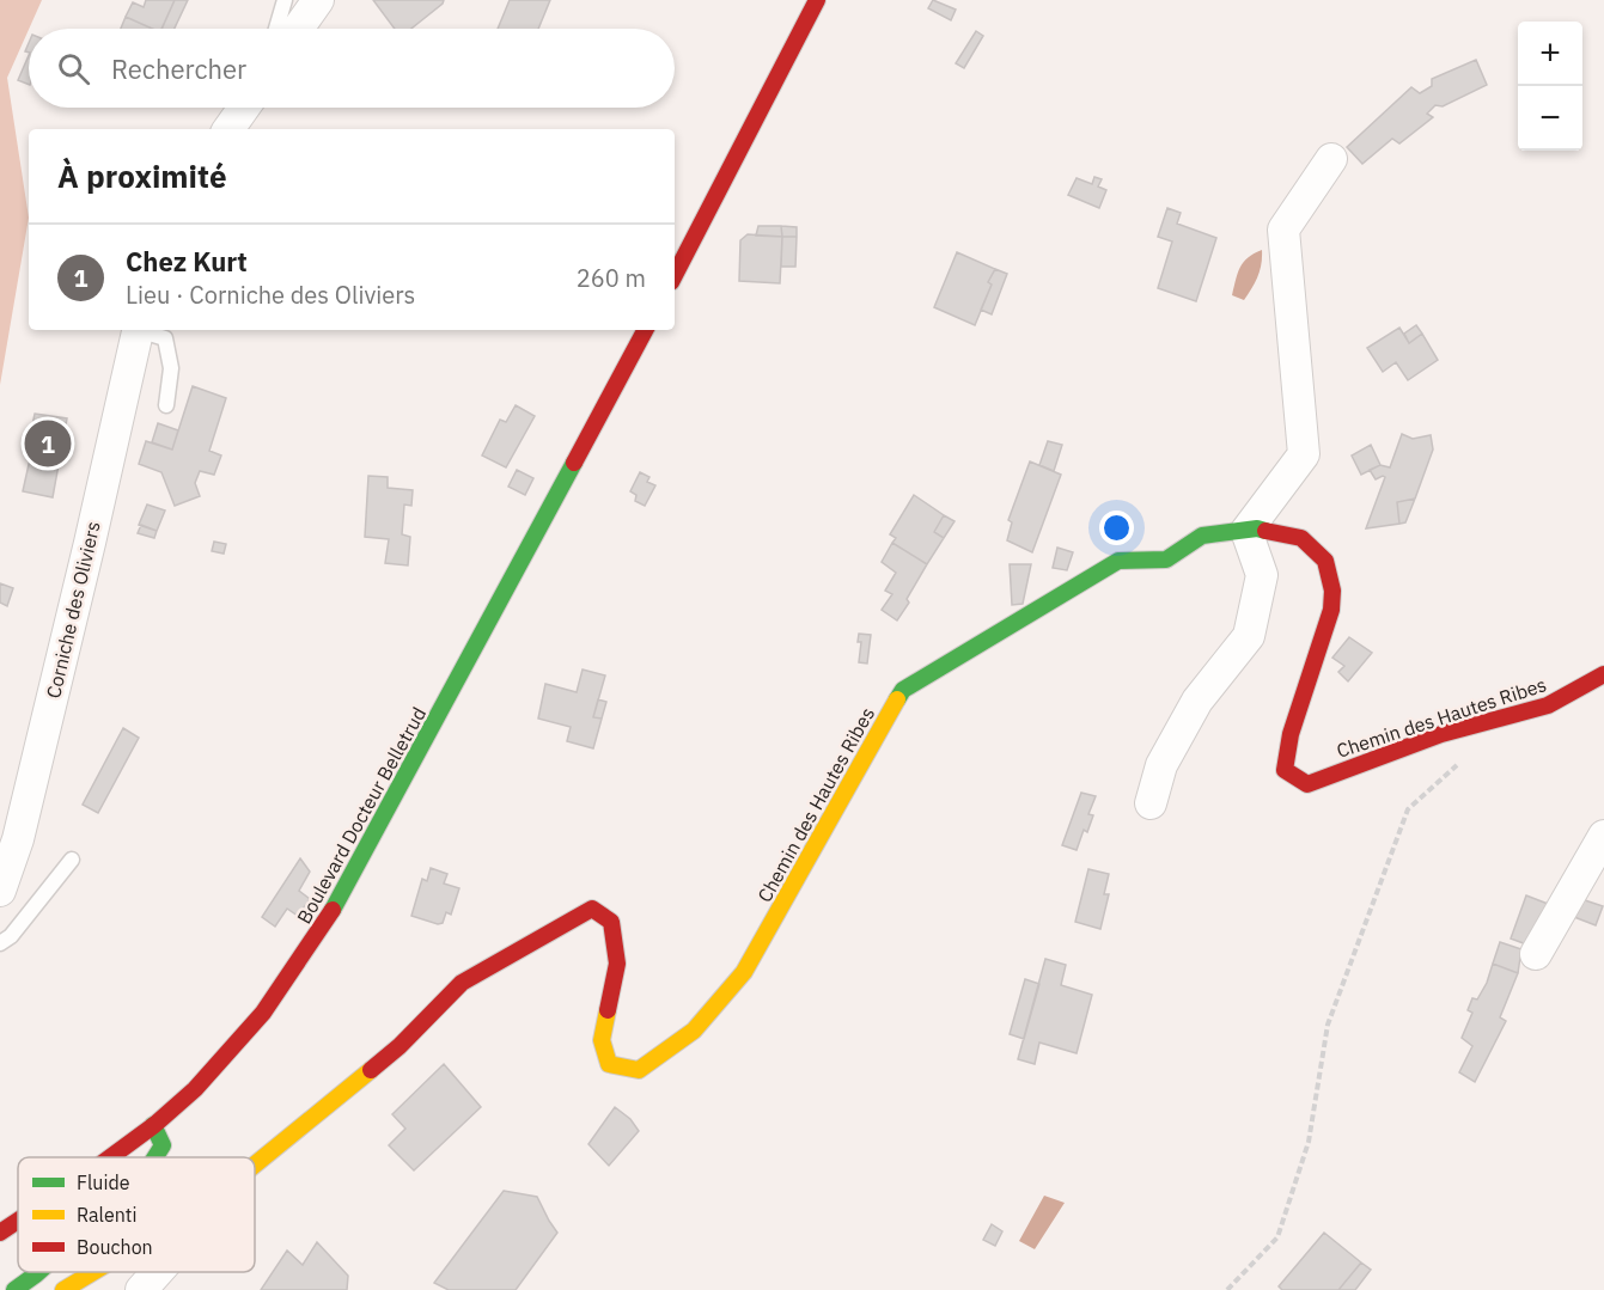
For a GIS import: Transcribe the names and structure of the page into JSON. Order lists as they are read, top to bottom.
{
  "streets": {
    "street": ["Corniche des Oliviers", "Chemin des Hautes Ribes", "Boulevard Docteur Belletrud"]
  },
  "legend": ["Fluide", "Ralenti", "Bouchon"],
  "page": {
    "map_buttons": ["+", "−"],
    "search": "Rechercher",
    "heading": "À proximité",
    "list": [
      {
        "mark": "1",
        "name": "Chez Kurt",
        "note": "Lieu · Corniche des Oliviers",
        "value": "260 m"
      }
    ],
    "pins": "1"
  }
}
